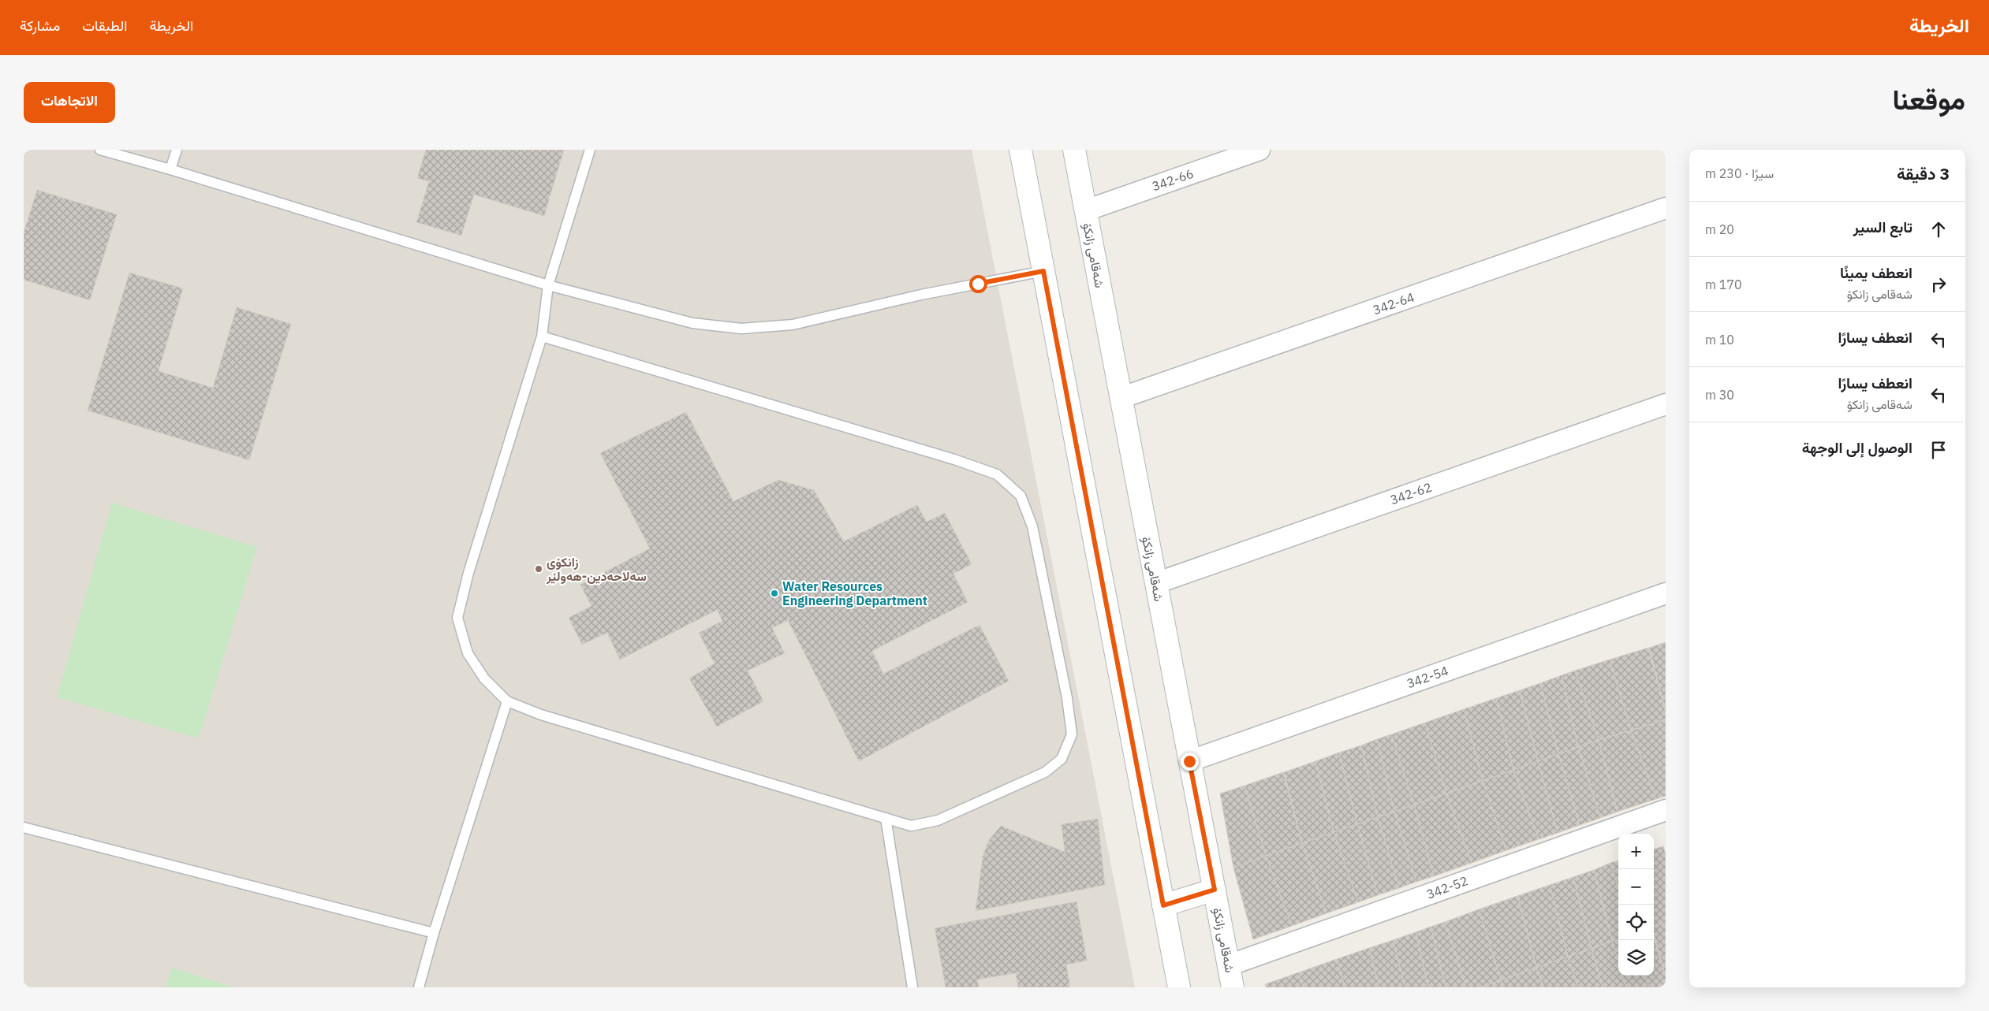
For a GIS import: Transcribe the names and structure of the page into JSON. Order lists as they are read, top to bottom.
{
  "streets": {
    "main road": ["شەقامی زانکۆ"],
    "street": [
      "342-66",
      "342-64",
      "342-62",
      "342-54",
      "342-52"
    ]
  },
  "crossings": [
    ["342-66", "شەقامی زانکۆ"],
    ["شەقامی زانکۆ", "342-64"],
    ["شەقامی زانکۆ", "342-62"],
    ["شەقامی زانکۆ", "342-54"],
    ["شەقامی زانکۆ", "342-52"]
  ],
  "places": ["زانکۆی سەلاحەدین-هەولێر", "Water Resources Engineering Department"],
  "page": {
    "header": "الخريطة",
    "nav": ["الخريطة", "الطبقات", "مشاركة"],
    "title": "موقعنا",
    "buttons": "الاتجاهات",
    "heading": ["3 دقيقة", "سيرًا · 230 m"],
    "list": [
      ["تابع السير", "20 m"],
      ["انعطف يمينًا", "شەقامی زانکۆ", "170 m"],
      ["انعطف يسارًا", "10 m"],
      ["انعطف يسارًا", "شەقامی زانکۆ", "30 m"],
      "الوصول إلى الوجهة"
    ],
    "map_buttons": ["+", "−"]
  }
}
